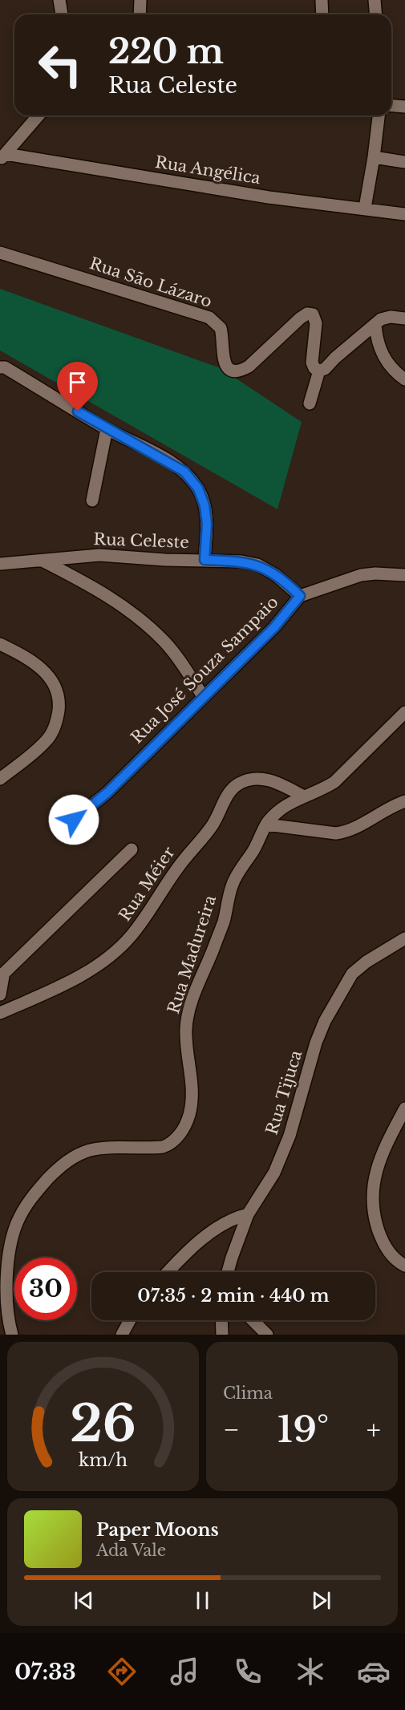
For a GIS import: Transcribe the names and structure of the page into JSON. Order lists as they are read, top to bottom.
{
  "streets": {
    "street": [
      "Rua Angélica",
      "Rua São Lázaro",
      "Rua Celeste",
      "Rua José Souza Sampaio",
      "Rua Méier",
      "Rua Madureira",
      "Rua Tijuca"
    ]
  },
  "crossings": [
    ["Rua Celeste", "Rua José Souza Sampaio"],
    ["Rua Méier", "Rua Madureira"]
  ],
  "page": {
    "turn": ["220 m", "Rua Celeste"],
    "limit": "30",
    "trip": "07:35 · 2 min · 440 m",
    "tile": "Clima",
    "heat": ["−", "19°", "+"],
    "song": ["Paper Moons", "Ada Vale"],
    "tabs": "07:33",
    "gauge": ["26", "km/h"]
  }
}
